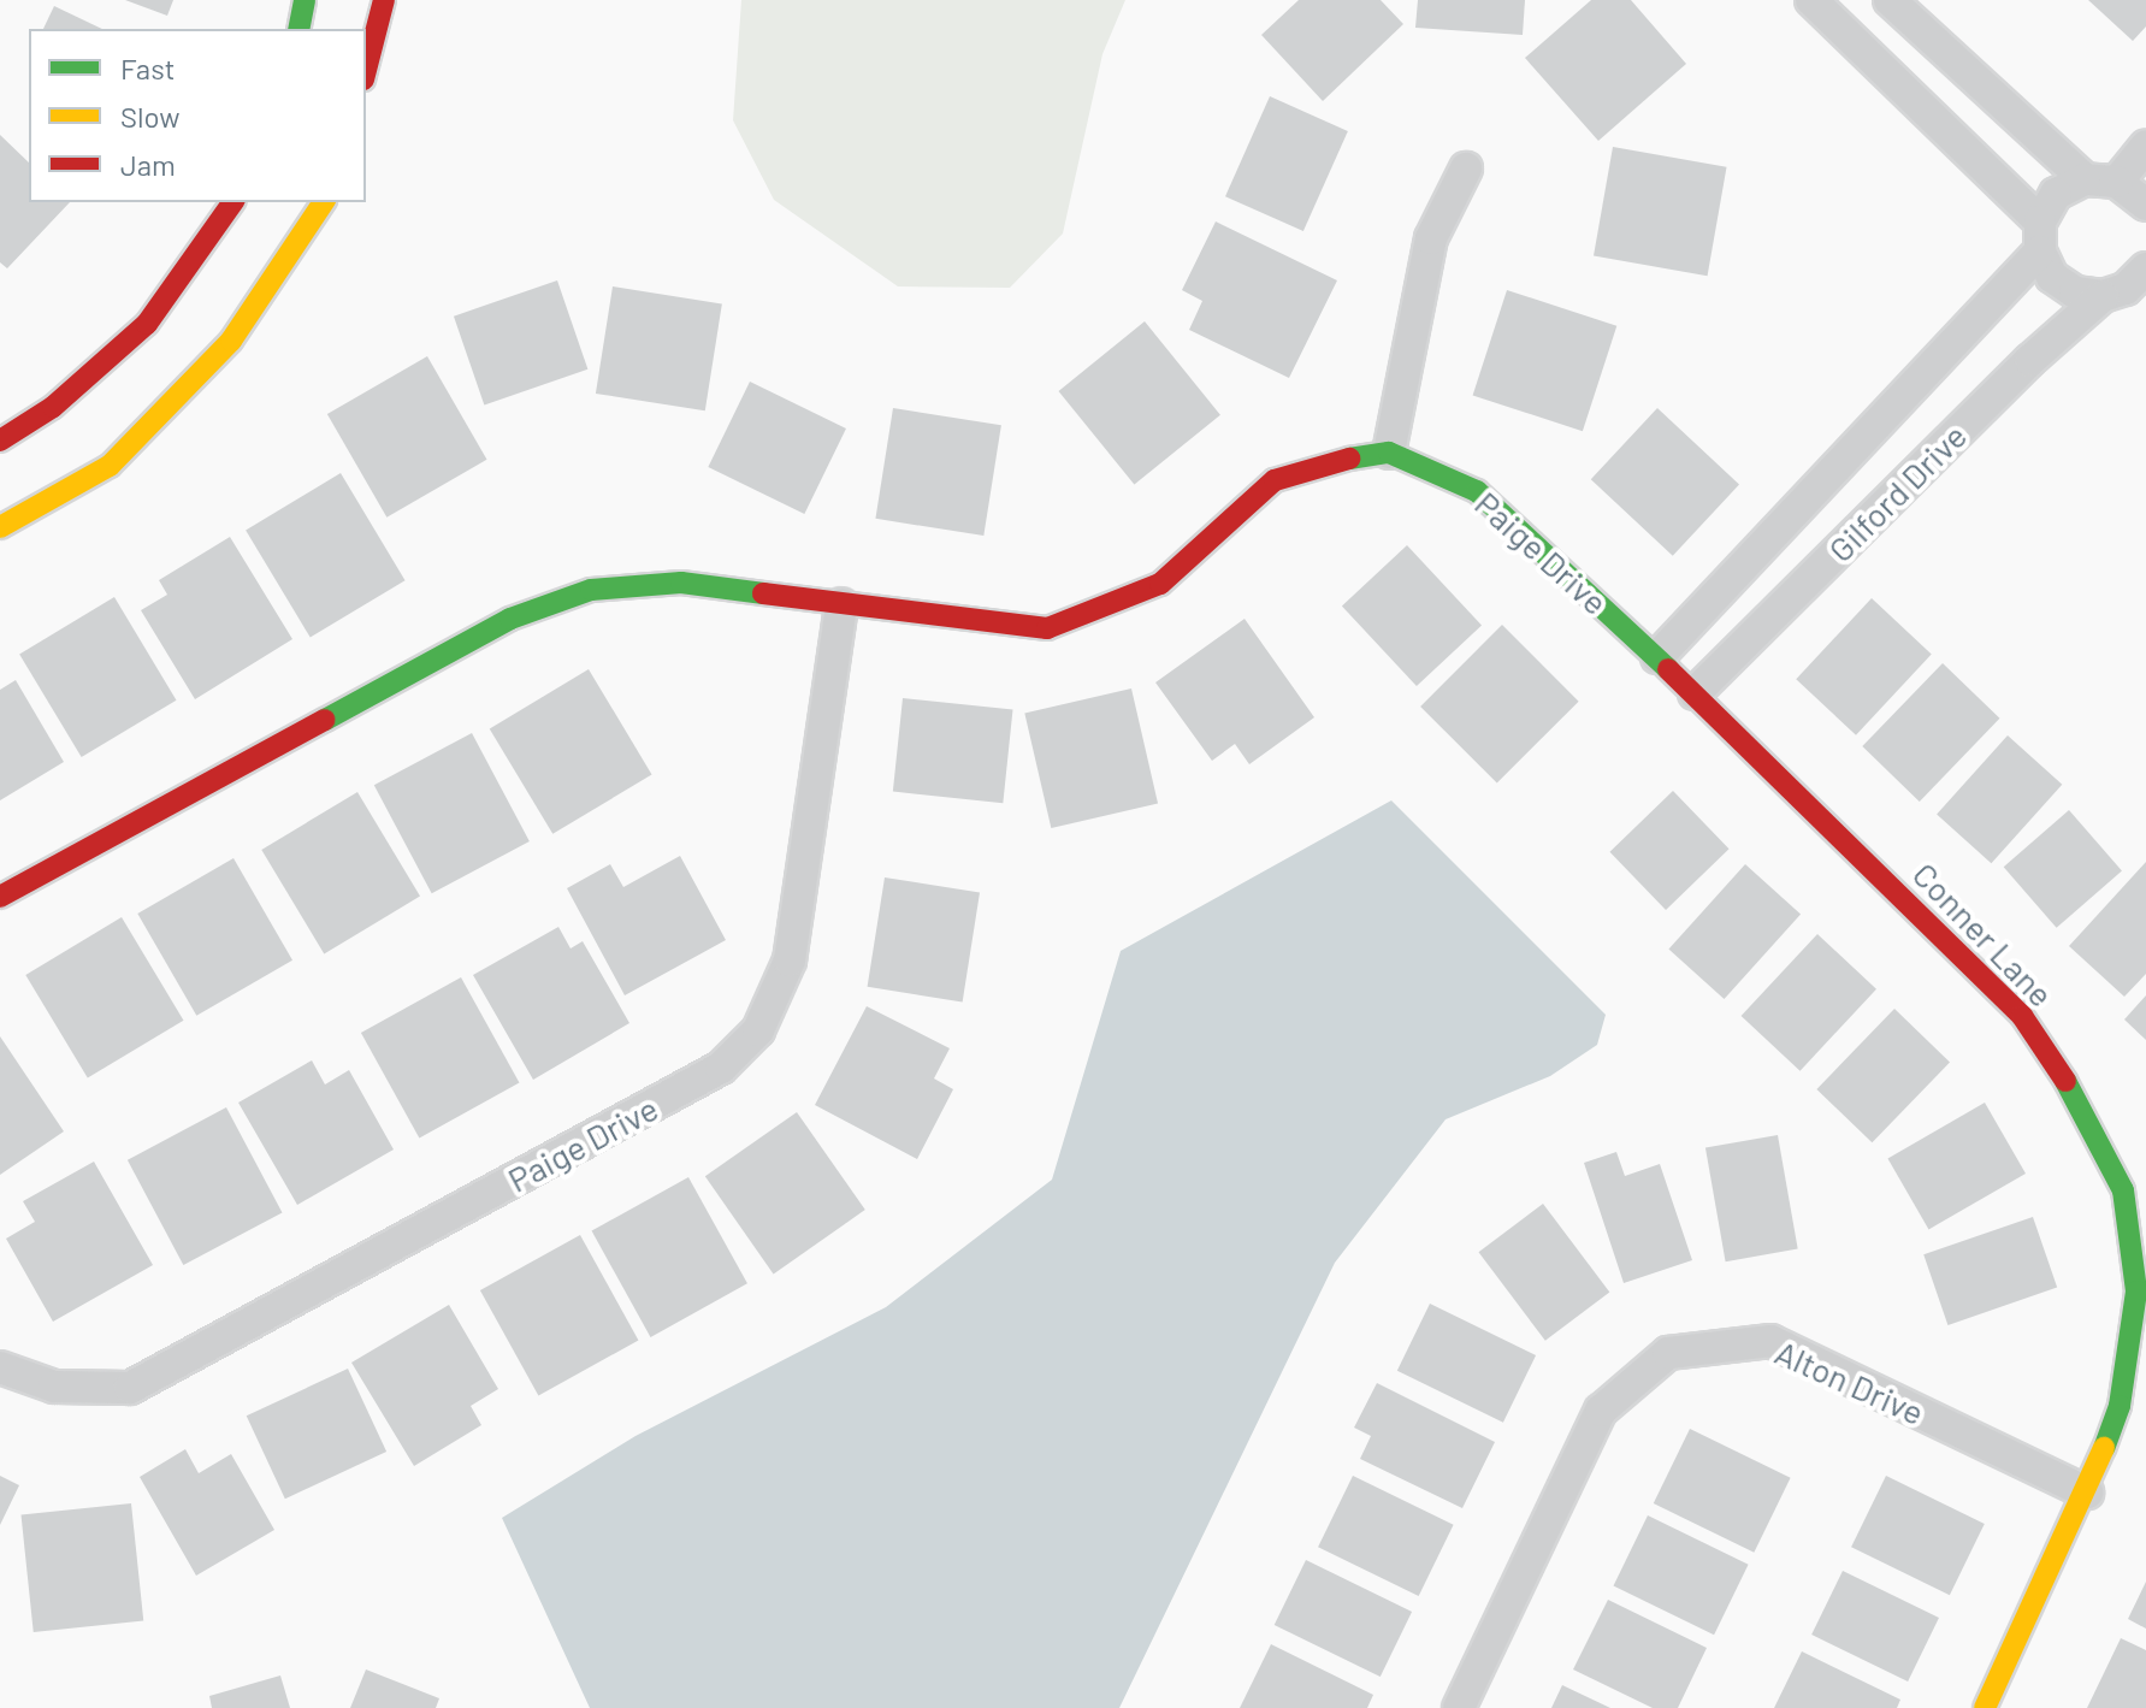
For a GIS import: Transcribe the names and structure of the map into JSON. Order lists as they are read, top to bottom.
{
  "streets": {
    "street": [
      "Gilford Drive",
      "Paige Drive",
      "Conner Lane",
      "Alton Drive"
    ]
  },
  "crossings": [
    ["Gilford Drive", "Paige Drive"],
    ["Gilford Drive", "Conner Lane"],
    ["Paige Drive", "Conner Lane"],
    ["Conner Lane", "Alton Drive"]
  ],
  "legend": ["Fast", "Slow", "Jam"]
}
